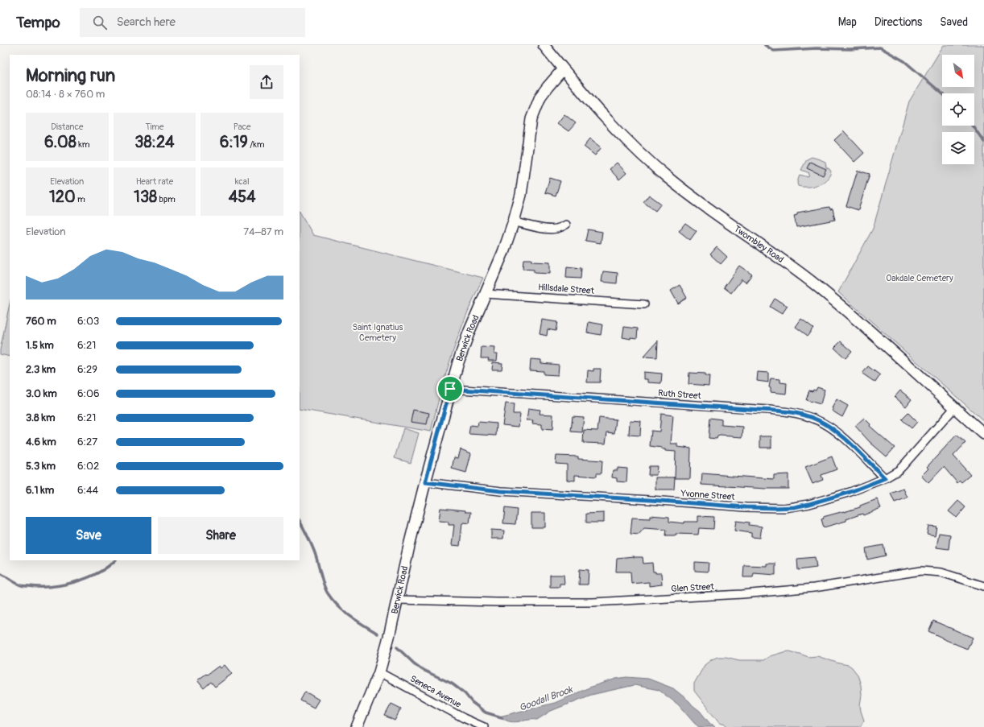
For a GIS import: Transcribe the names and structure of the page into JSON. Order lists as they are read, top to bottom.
{
  "streets": {
    "street": [
      "Twombley Road",
      "Hillsdale Street",
      "Berwick Road",
      "Ruth Street",
      "Yvonne Street",
      "Glen Street",
      "Seneca Avenue"
    ]
  },
  "crossings": [
    ["Twombley Road", "Berwick Road"],
    ["Twombley Road", "Yvonne Street"],
    ["Hillsdale Street", "Berwick Road"],
    ["Berwick Road", "Ruth Street"],
    ["Berwick Road", "Yvonne Street"],
    ["Berwick Road", "Glen Street"],
    ["Berwick Road", "Seneca Avenue"],
    ["Ruth Street", "Yvonne Street"]
  ],
  "water": ["Goodall Brook"],
  "parks": ["Oakdale Cemetery", "Saint Ignatius Cemetery"],
  "north": "bottom right",
  "page": {
    "header": "Tempo",
    "search": "Search here",
    "nav": ["Map", "Directions", "Saved"],
    "heading": ["Morning run", "08:14 · 8 × 760 m"],
    "stats": [
      ["Distance", "6.08 km"],
      ["Time", "38:24"],
      ["Pace", "6:19 /km"],
      ["Elevation", "120 m"],
      ["Heart rate", "138 bpm"],
      ["kcal", "454"]
    ],
    "chart": ["Elevation", "74–87 m"],
    "list": [
      {
        "name": "760 m",
        "note": "6:03"
      },
      {
        "name": "1.5 km",
        "note": "6:21"
      },
      {
        "name": "2.3 km",
        "note": "6:29"
      },
      {
        "name": "3.0 km",
        "note": "6:06"
      },
      {
        "name": "3.8 km",
        "note": "6:21"
      },
      {
        "name": "4.6 km",
        "note": "6:27"
      },
      {
        "name": "5.3 km",
        "note": "6:02"
      },
      {
        "name": "6.1 km",
        "note": "6:44"
      }
    ],
    "buttons": ["Save", "Share"]
  }
}
